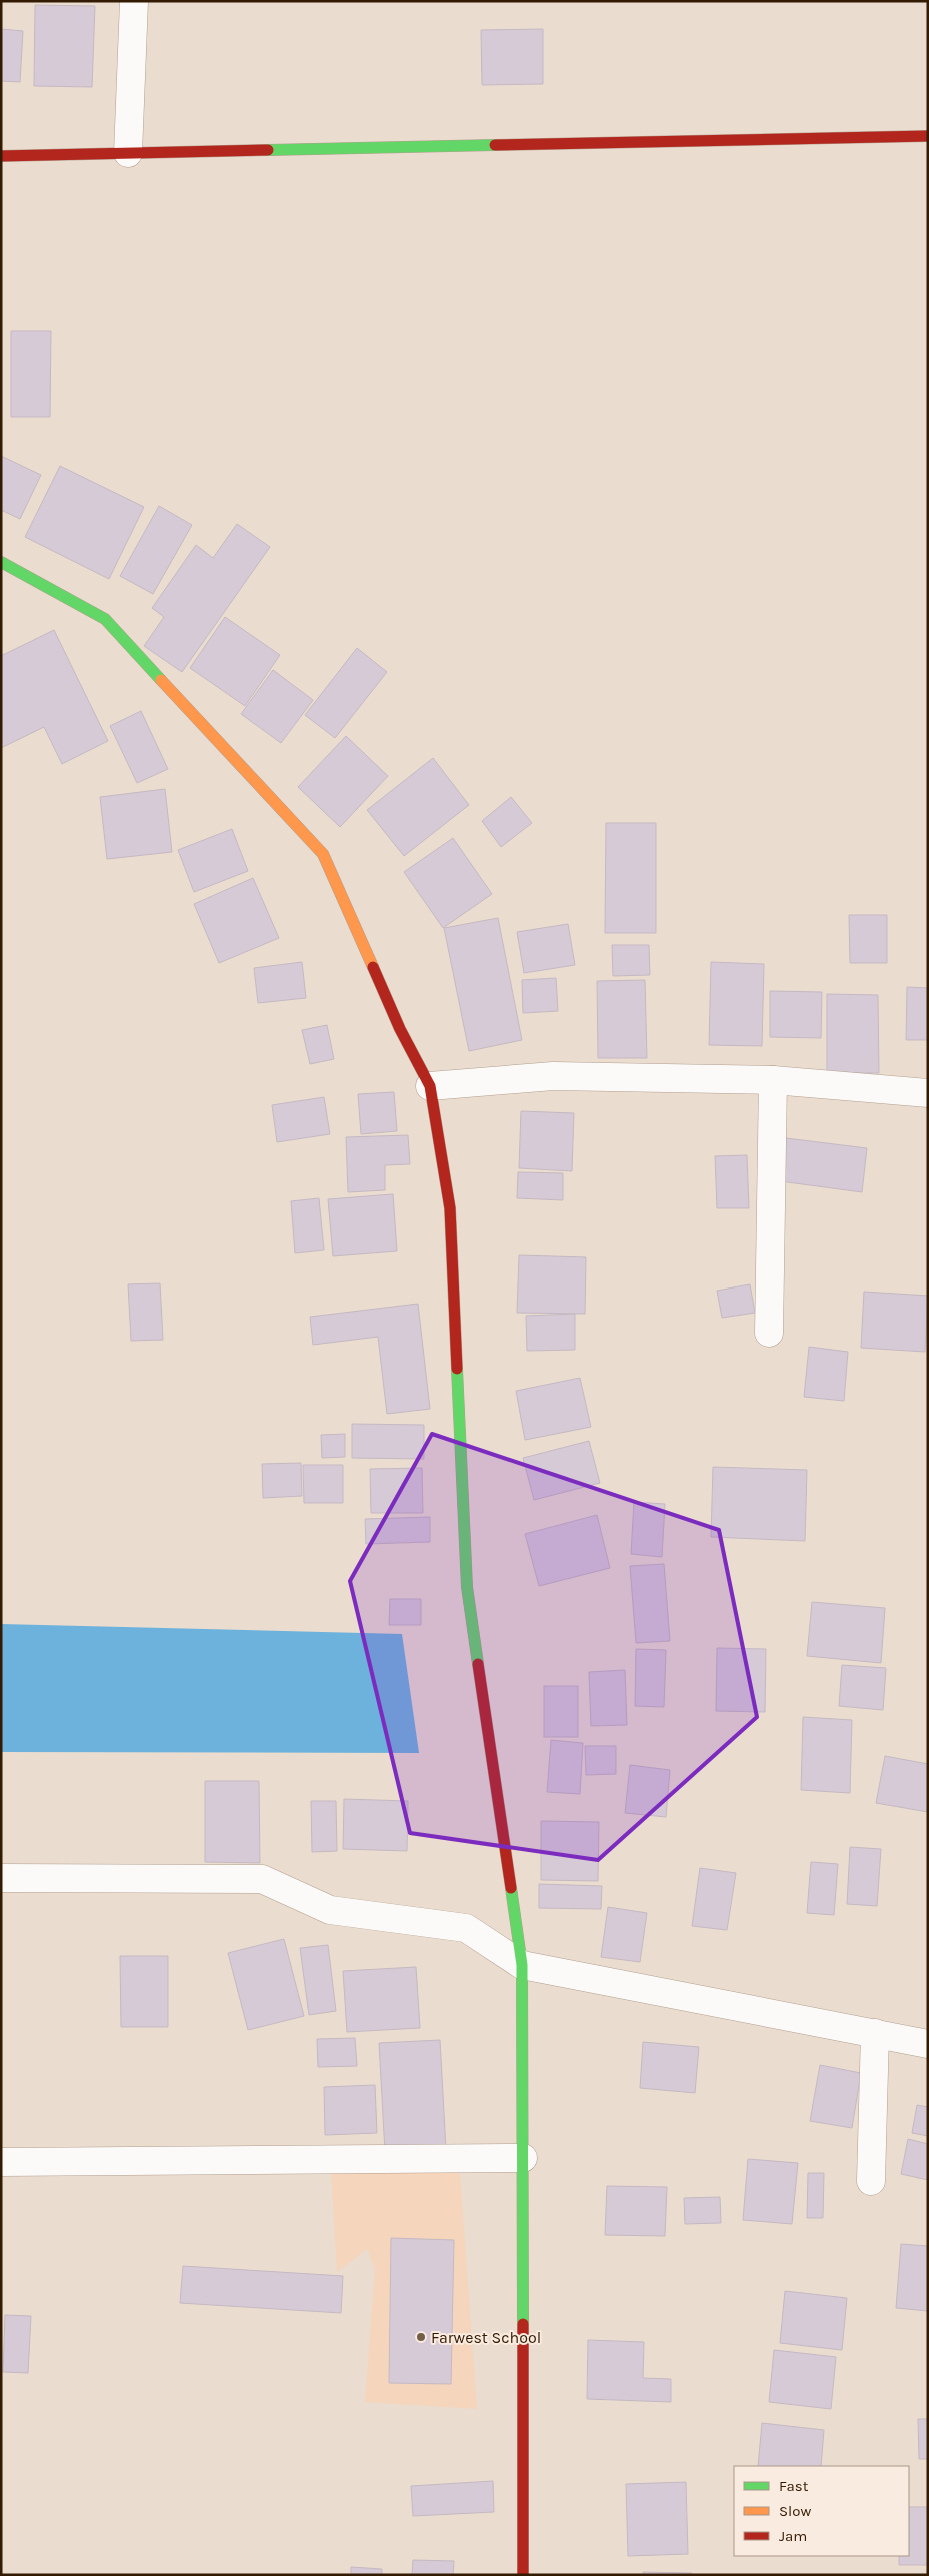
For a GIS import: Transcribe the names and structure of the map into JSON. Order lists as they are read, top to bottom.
{
  "places": ["Farwest School"],
  "legend": ["Fast", "Slow", "Jam"]
}
